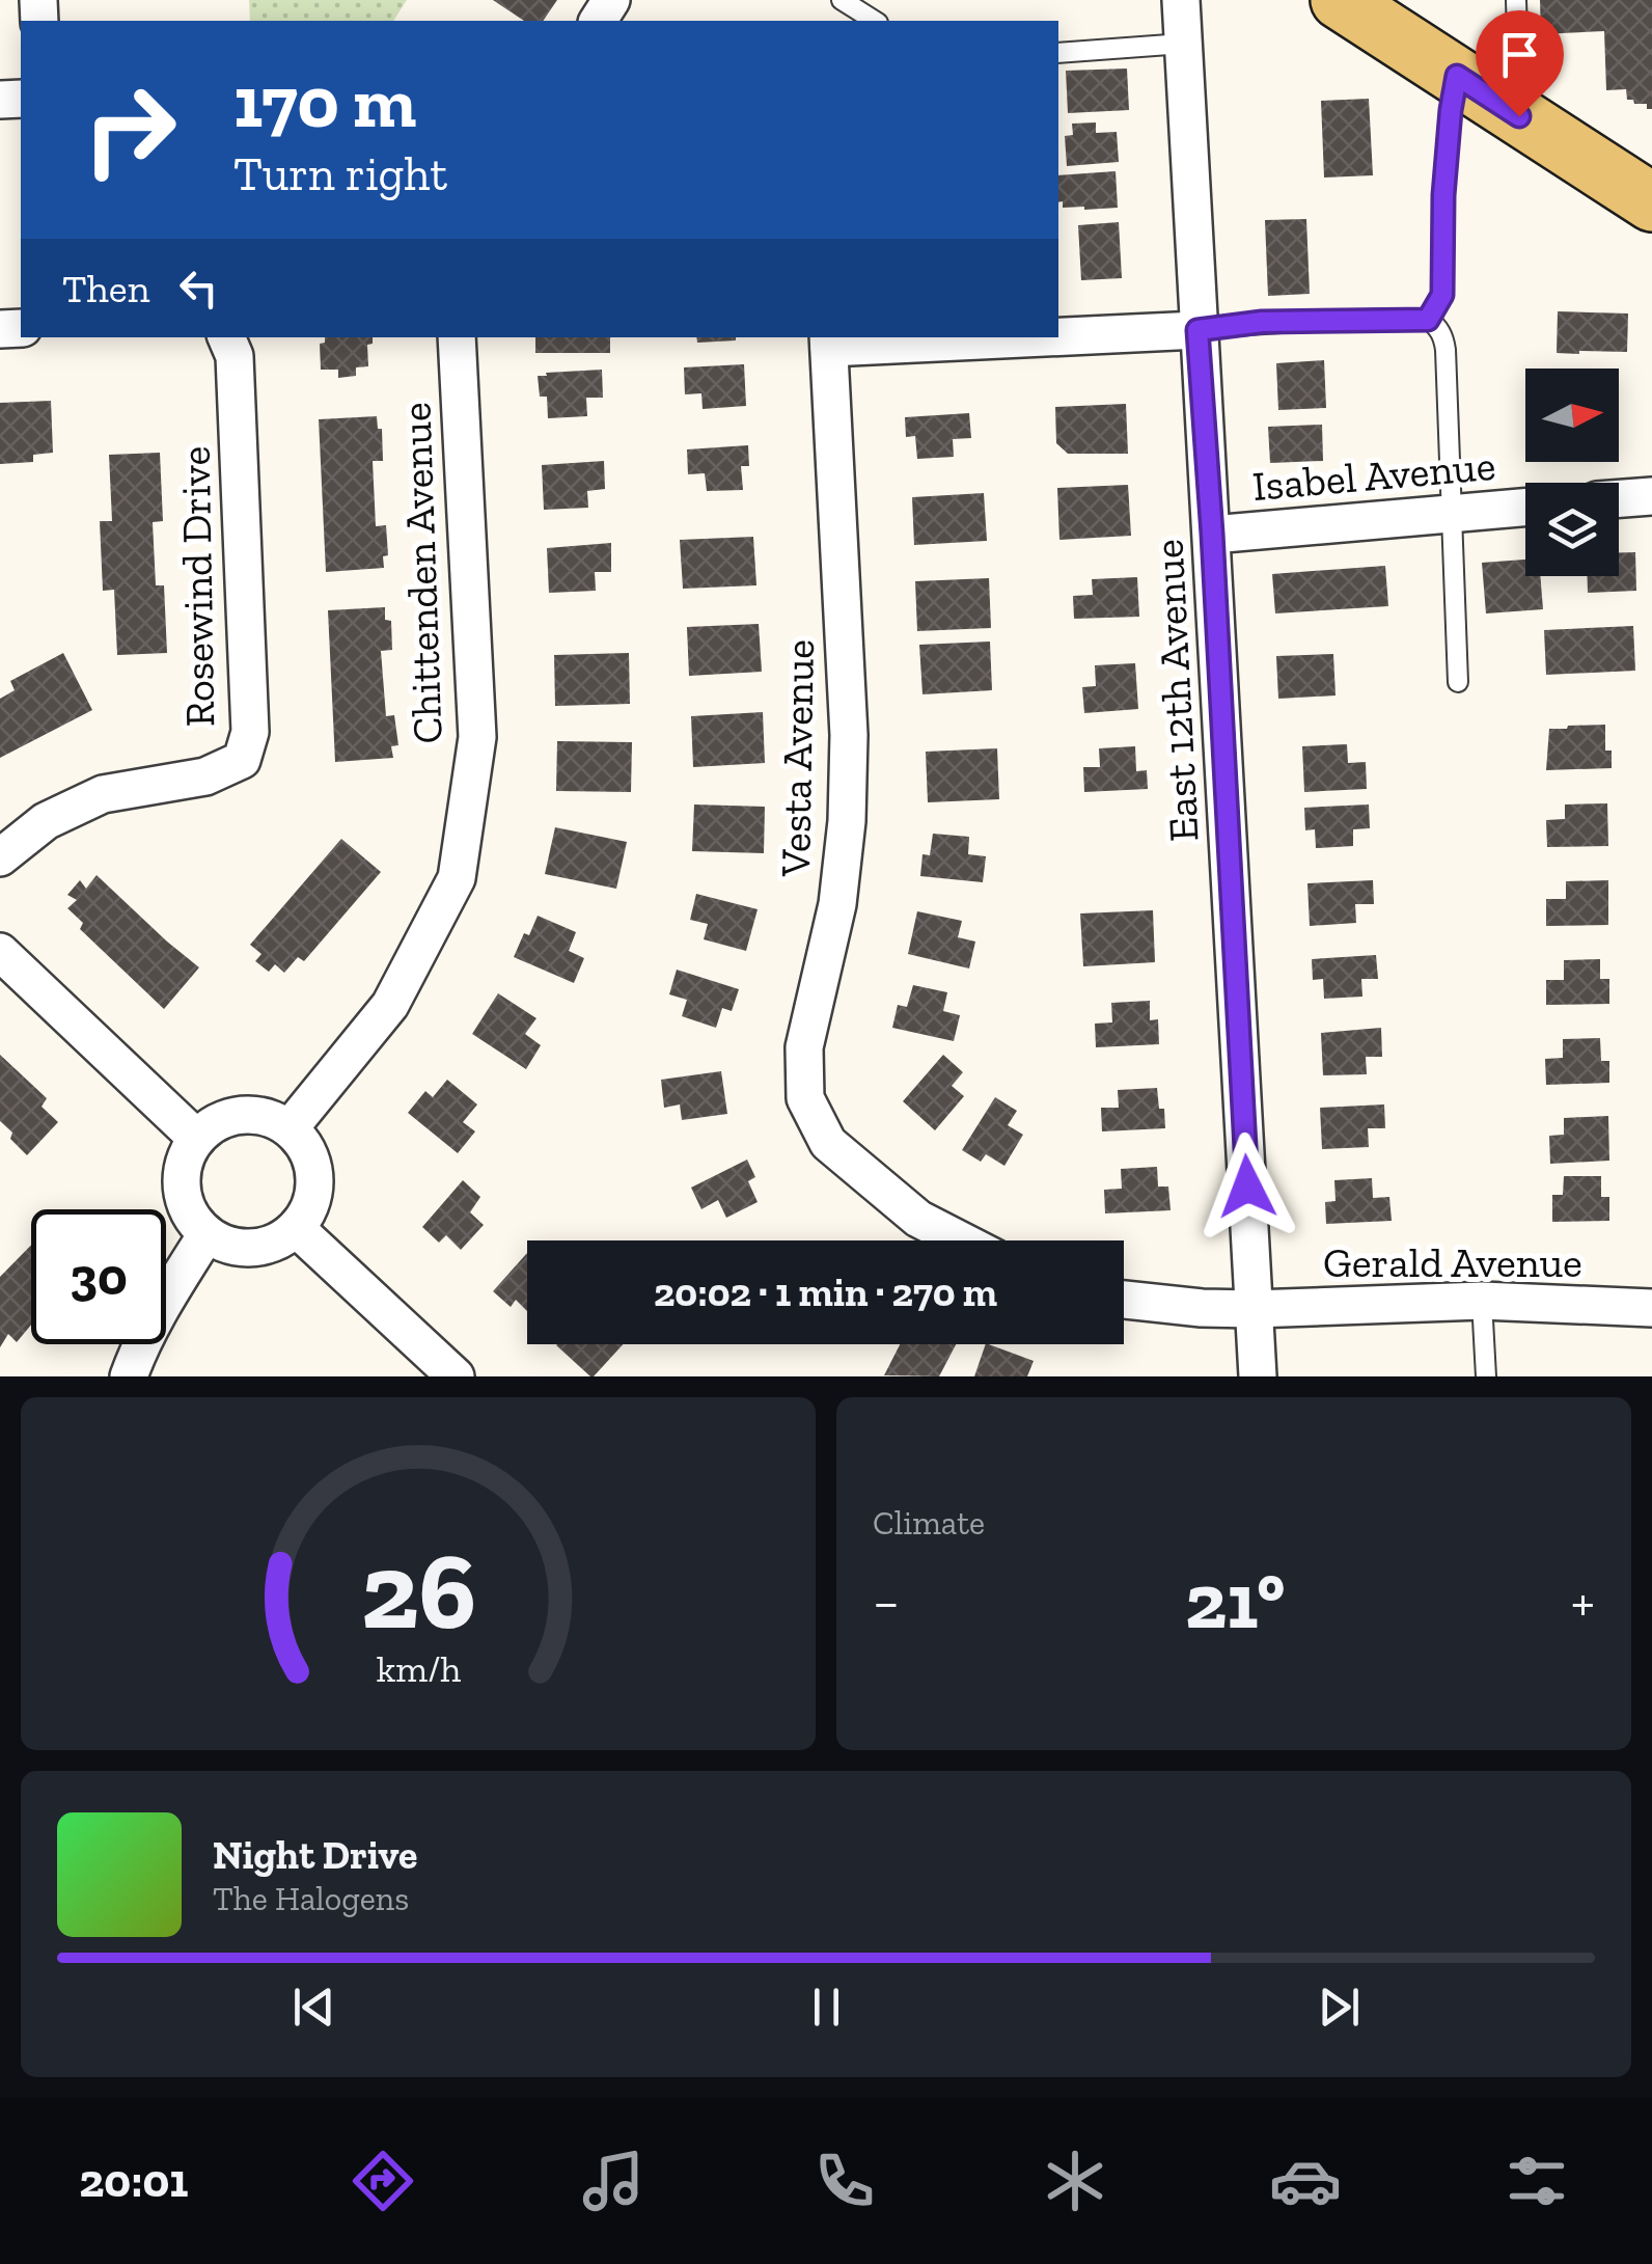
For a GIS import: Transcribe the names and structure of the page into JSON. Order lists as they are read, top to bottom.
{
  "streets": {
    "street": [
      "Isabel Avenue",
      "Chittenden Avenue",
      "Rosewind Drive",
      "East 12th Avenue",
      "Vesta Avenue",
      "Gerald Avenue"
    ]
  },
  "crossings": [
    ["Isabel Avenue", "East 12th Avenue"],
    ["East 12th Avenue", "Gerald Avenue"]
  ],
  "north": "right",
  "page": {
    "turn": ["170 m", "Turn right"],
    "then": "Then",
    "limit": "30",
    "trip": "20:02 · 1 min · 270 m",
    "tile": "Climate",
    "heat": ["−", "21°", "+"],
    "song": ["Night Drive", "The Halogens"],
    "tabs": "20:01",
    "gauge": ["26", "km/h"]
  }
}
